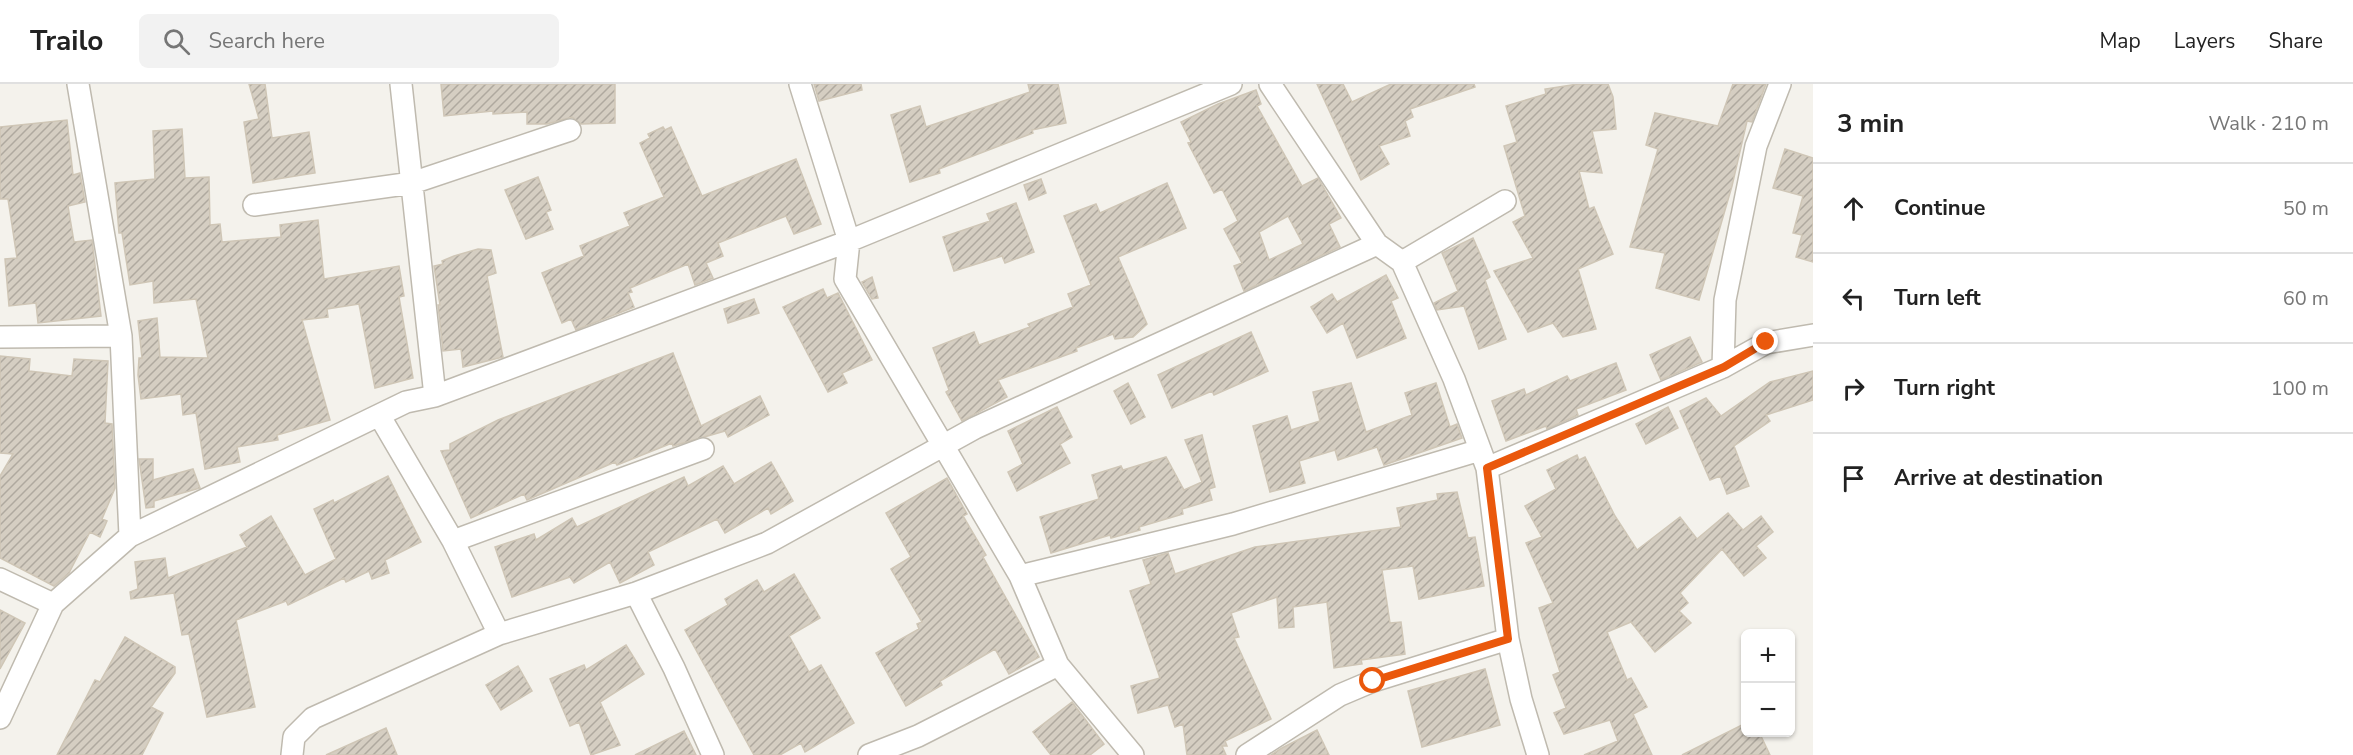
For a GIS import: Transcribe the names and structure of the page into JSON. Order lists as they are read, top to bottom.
{
  "page": {
    "header": "Trailo",
    "search": "Search here",
    "nav": ["Map", "Layers", "Share"],
    "heading": ["3 min", "Walk · 210 m"],
    "list": [
      ["Continue", "50 m"],
      ["Turn left", "60 m"],
      ["Turn right", "100 m"],
      "Arrive at destination"
    ],
    "map_buttons": ["+", "−"]
  }
}
